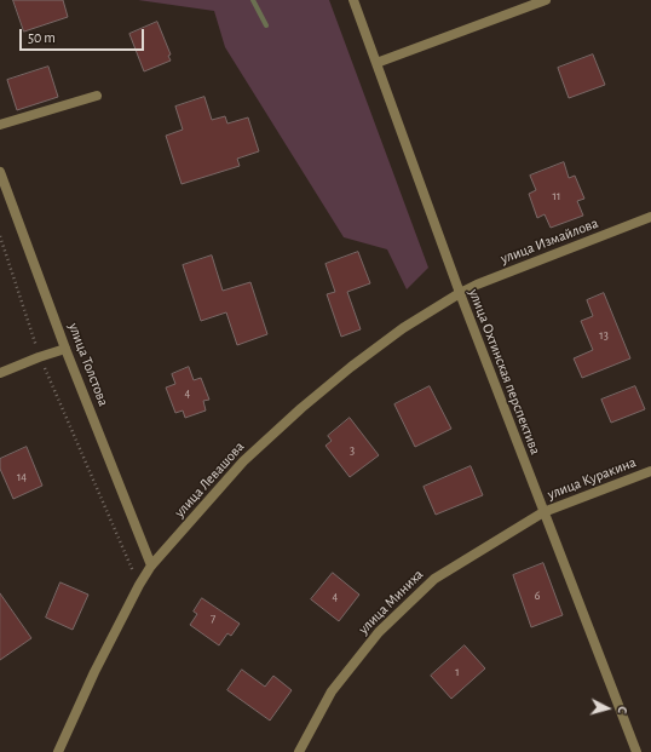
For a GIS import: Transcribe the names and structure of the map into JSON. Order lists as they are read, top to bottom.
{
  "streets": {
    "street": [
      "улица Измайлова",
      "улица Толстова",
      "улица Охтинская перспектива",
      "улица Куракина",
      "улица Левашова",
      "улица Миниха"
    ]
  },
  "crossings": [
    ["улица Измайлова", "улица Охтинская перспектива"],
    ["улица Измайлова", "улица Левашова"],
    ["улица Толстова", "улица Левашова"],
    ["улица Охтинская перспектива", "улица Куракина"],
    ["улица Охтинская перспектива", "улица Левашова"],
    ["улица Охтинская перспектива", "улица Миниха"],
    ["улица Куракина", "улица Миниха"]
  ],
  "house_numbers": [
    "11",
    "13",
    "4",
    "3",
    "14",
    "6",
    "4",
    "7",
    "1"
  ],
  "scale_bar": "50 m",
  "north": "right"
}
